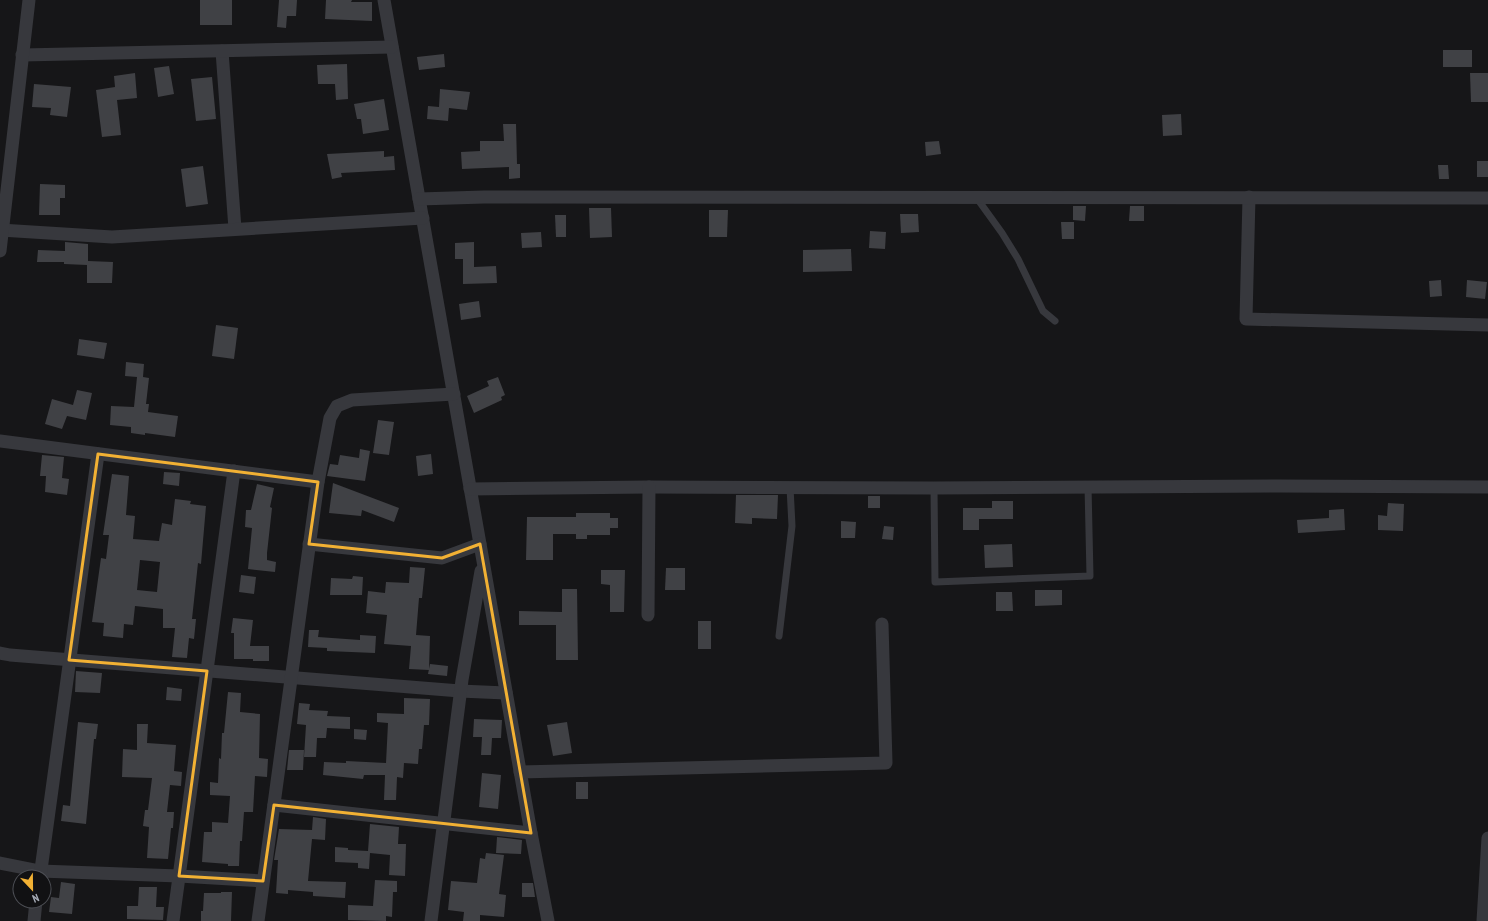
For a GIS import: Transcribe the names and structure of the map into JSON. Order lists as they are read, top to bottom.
{
  "north": "bottom"
}
